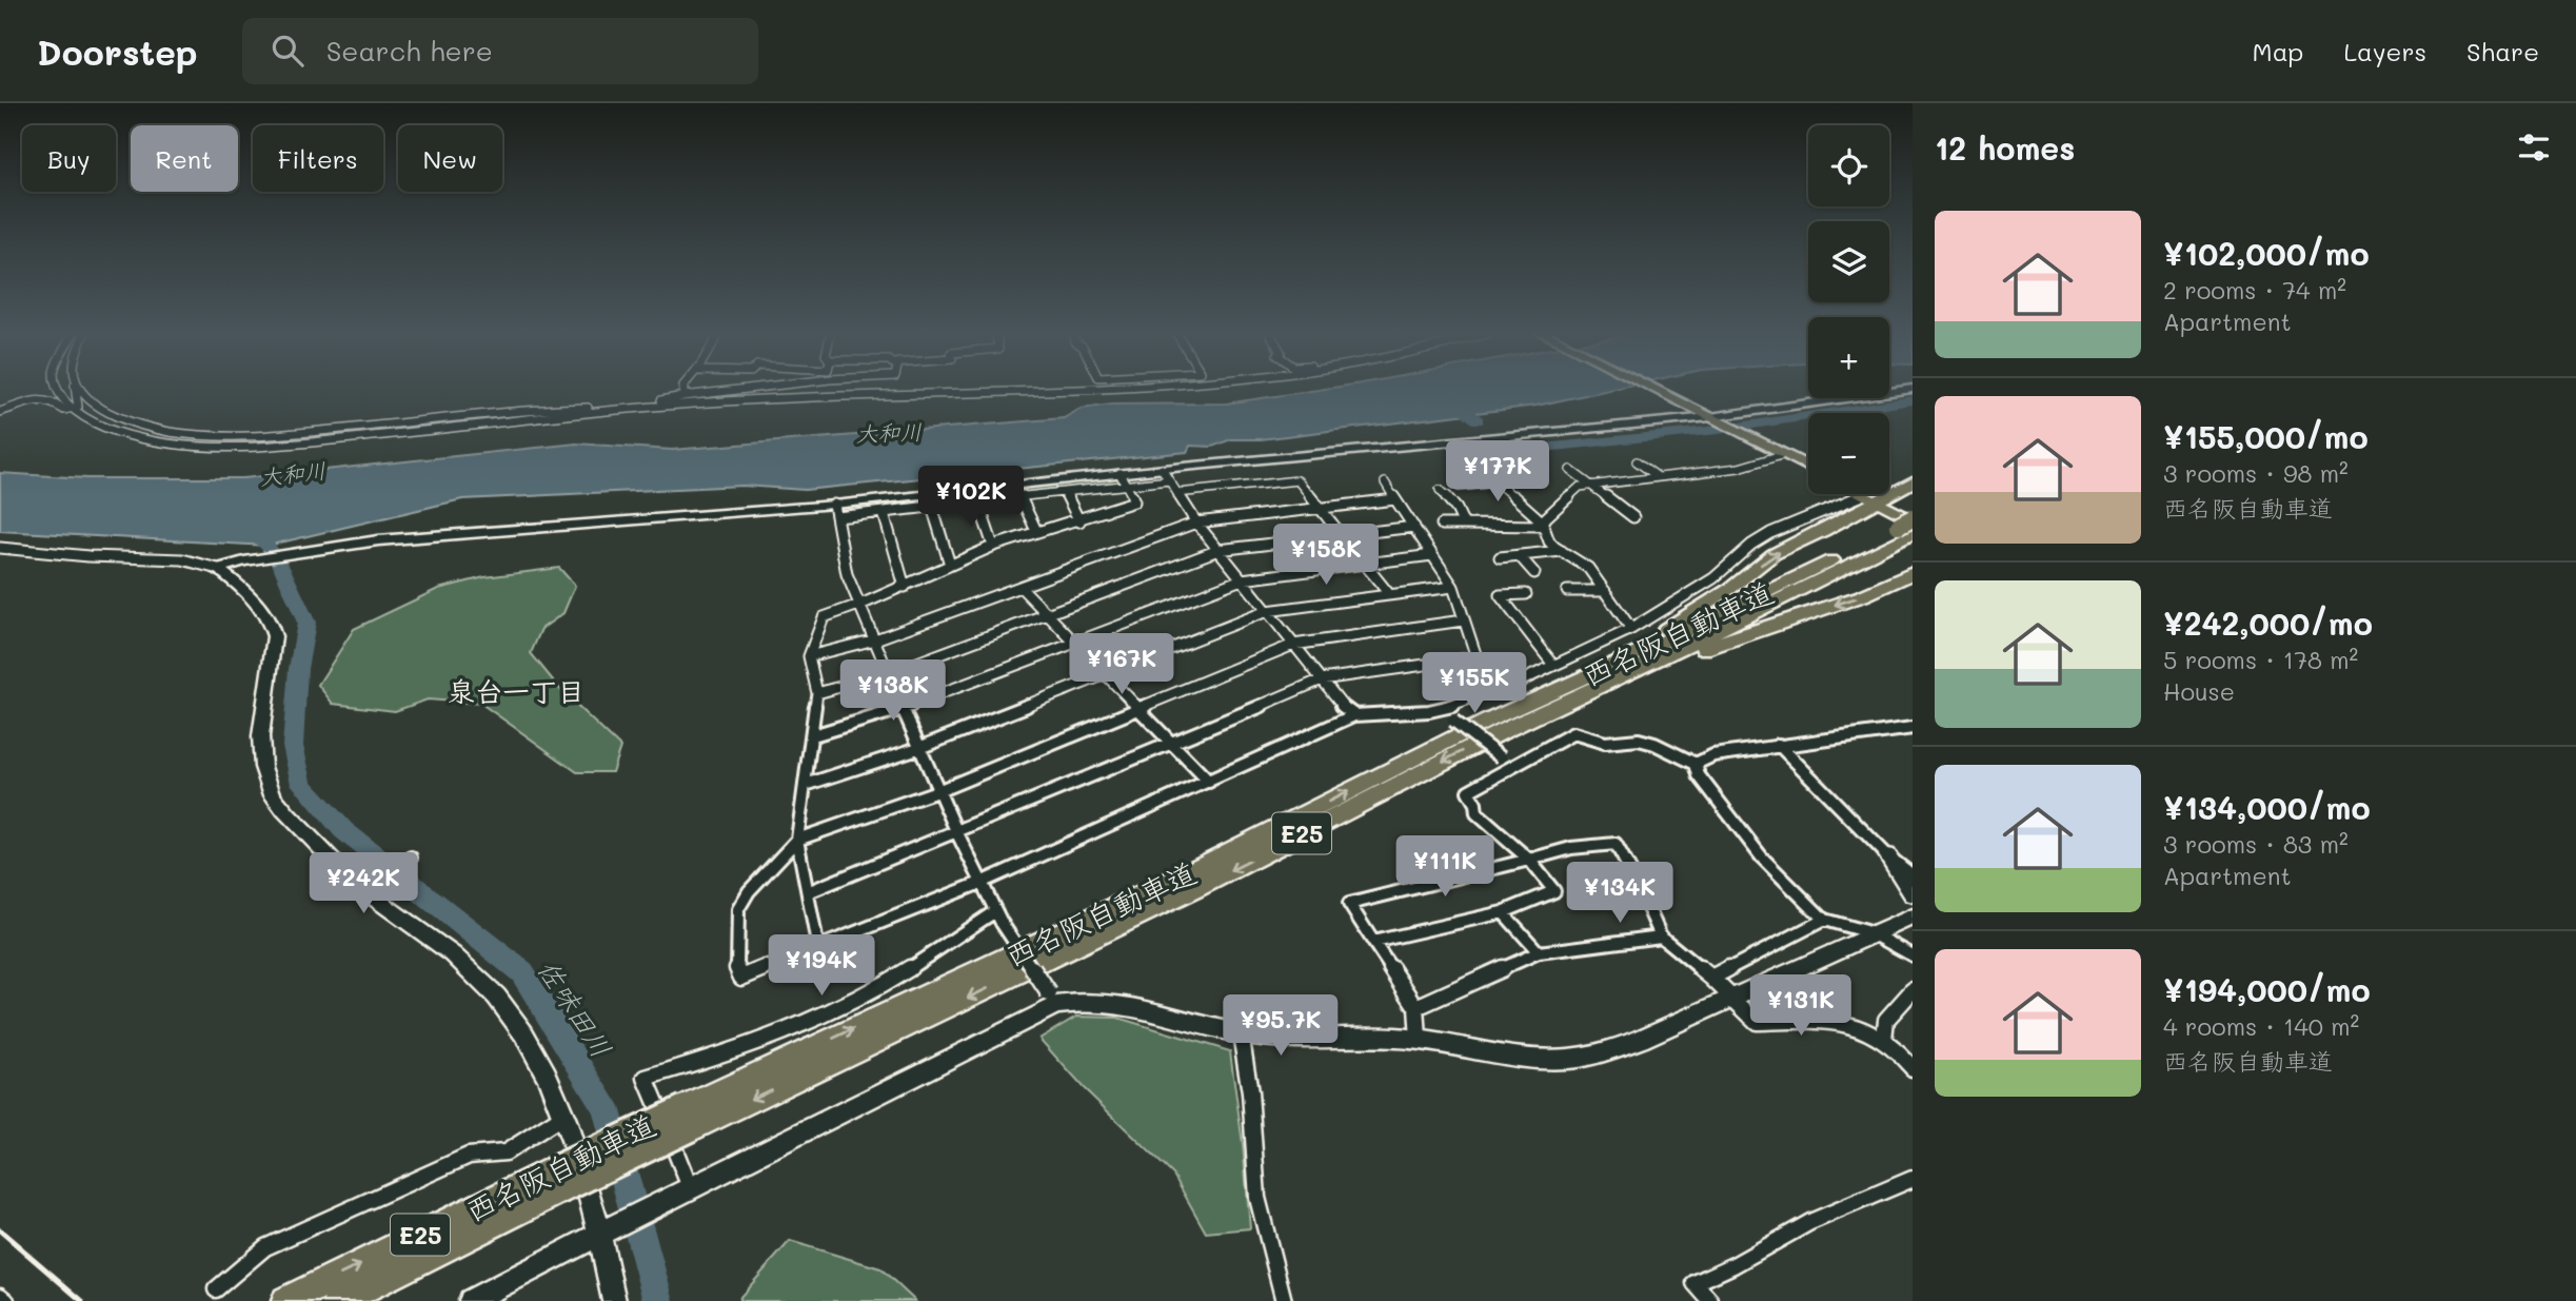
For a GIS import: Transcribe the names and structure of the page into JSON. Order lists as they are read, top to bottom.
{
  "streets": {
    "highway": ["西名阪自動車道", "E25"]
  },
  "districts": ["泉台一丁目"],
  "water": ["大和川", "佐味田川"],
  "page": {
    "header": "Doorstep",
    "search": "Search here",
    "nav": ["Map", "Layers", "Share"],
    "heading": "12 homes",
    "map_buttons": ["+", "−"],
    "chip": [
      "Buy",
      "Rent",
      "Filters",
      "New"
    ],
    "list": [
      {
        "name": "¥102,000/mo",
        "note": "2 rooms · 74 m² · Apartment"
      },
      {
        "name": "¥155,000/mo",
        "note": "3 rooms · 98 m² · 西名阪自動車道"
      },
      {
        "name": "¥242,000/mo",
        "note": "5 rooms · 178 m² · House"
      },
      {
        "name": "¥134,000/mo",
        "note": "3 rooms · 83 m² · Apartment"
      },
      {
        "name": "¥194,000/mo",
        "note": "4 rooms · 140 m² · 西名阪自動車道"
      }
    ],
    "price": [
      "¥177K",
      "¥102K",
      "¥158K",
      "¥167K",
      "¥155K",
      "¥138K",
      "¥111K",
      "¥242K",
      "¥134K",
      "¥194K",
      "¥131K",
      "¥95.7K"
    ]
  }
}
